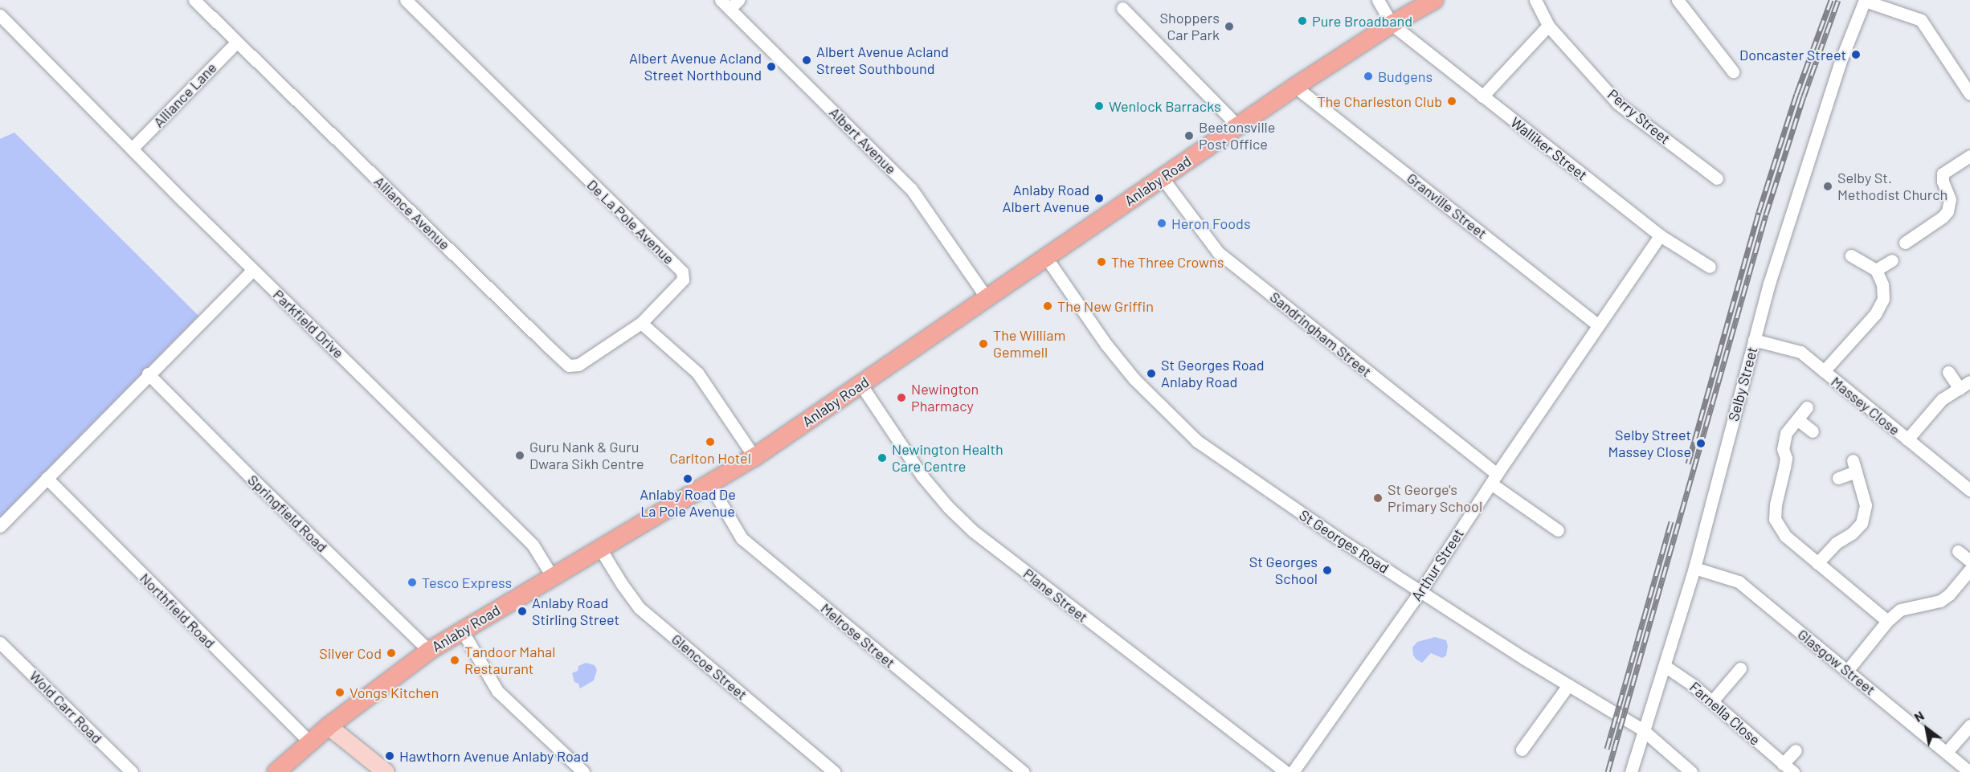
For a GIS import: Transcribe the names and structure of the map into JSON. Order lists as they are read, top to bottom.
{
  "streets": {
    "main road": ["Anlaby Road"],
    "street": [
      "Alliance Lane",
      "Perry Street",
      "Albert Avenue",
      "Walliker Street",
      "Granville Street",
      "Alliance Avenue",
      "De La Pole Avenue",
      "Parkfield Drive",
      "Sandringham Street",
      "Selby Street",
      "Massey Close",
      "Springfield Road",
      "St Georges Road",
      "Arthur Street",
      "Plane Street",
      "Northfield Road",
      "Melrose Street",
      "Glasgow Street",
      "Glencoe Street",
      "Wold Carr Road",
      "Farnella Close"
    ]
  },
  "crossings": [
    ["Alliance Lane", "Alliance Avenue"],
    ["Alliance Lane", "Parkfield Drive"],
    ["Albert Avenue", "Anlaby Road"],
    ["Walliker Street", "Anlaby Road"],
    ["Walliker Street", "Arthur Street"],
    ["Anlaby Road", "Granville Street"],
    ["Anlaby Road", "Parkfield Drive"],
    ["Anlaby Road", "Sandringham Street"],
    ["Anlaby Road", "Springfield Road"],
    ["Anlaby Road", "St Georges Road"],
    ["Anlaby Road", "Plane Street"],
    ["Anlaby Road", "Northfield Road"],
    ["Anlaby Road", "Melrose Street"],
    ["Anlaby Road", "Glencoe Street"],
    ["Granville Street", "Arthur Street"],
    ["Alliance Avenue", "De La Pole Avenue"],
    ["Sandringham Street", "Arthur Street"],
    ["Selby Street", "Massey Close"],
    ["Selby Street", "St Georges Road"],
    ["Selby Street", "Glasgow Street"],
    ["Selby Street", "Farnella Close"],
    ["St Georges Road", "Arthur Street"]
  ],
  "places": [
    "Pure Broadband",
    "Shoppers Car Park",
    "Doncaster Street",
    "Albert Avenue Acland Street Southbound",
    "Albert Avenue Acland Street Northbound",
    "Budgens",
    "The Charleston Club",
    "Wenlock Barracks",
    "Beetonsville Post Office",
    "Selby St. Methodist Church",
    "Anlaby Road Albert Avenue",
    "Heron Foods",
    "The Three Crowns",
    "The New Griffin",
    "The William Gemmell",
    "St Georges Road Anlaby Road",
    "Newington Pharmacy",
    "Carlton Hotel",
    "Selby Street Massey Close",
    "Guru Nank & Guru Dwara Sikh Centre",
    "Newington Health Care Centre",
    "Anlaby Road De La Pole Avenue",
    "St George's Primary School",
    "St Georges School",
    "Tesco Express",
    "Anlaby Road Stirling Street",
    "Silver Cod",
    "Tandoor Mahal Restaurant",
    "Vongs Kitchen",
    "Hawthorn Avenue Anlaby Road"
  ],
  "north": "top left"
}
